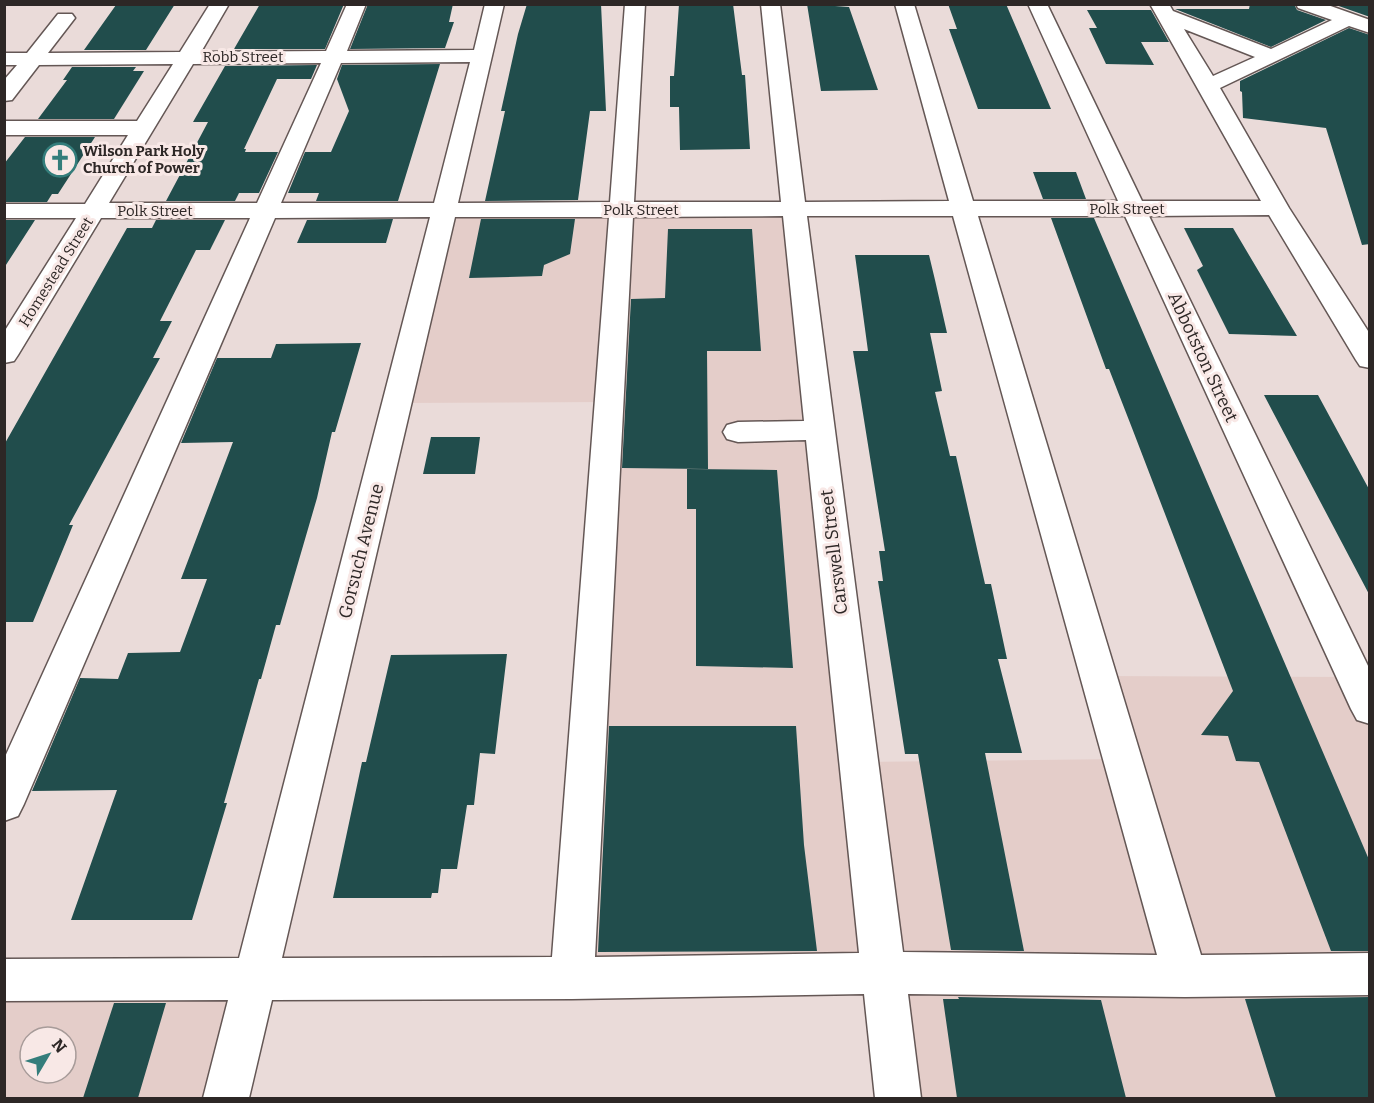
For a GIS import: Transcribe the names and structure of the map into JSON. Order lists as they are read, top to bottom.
{
  "streets": {
    "street": [
      "Robb Street",
      "Polk Street",
      "Homestead Street",
      "Abbotston Street",
      "Gorsuch Avenue",
      "Carswell Street"
    ]
  },
  "crossings": [
    ["Robb Street", "Homestead Street"],
    ["Robb Street", "Gorsuch Avenue"],
    ["Polk Street", "Homestead Street"],
    ["Polk Street", "Abbotston Street"],
    ["Polk Street", "Gorsuch Avenue"],
    ["Polk Street", "Carswell Street"]
  ],
  "places": {
    "church": ["Wilson Park Holy Church of Power"]
  },
  "north": "top right"
}
